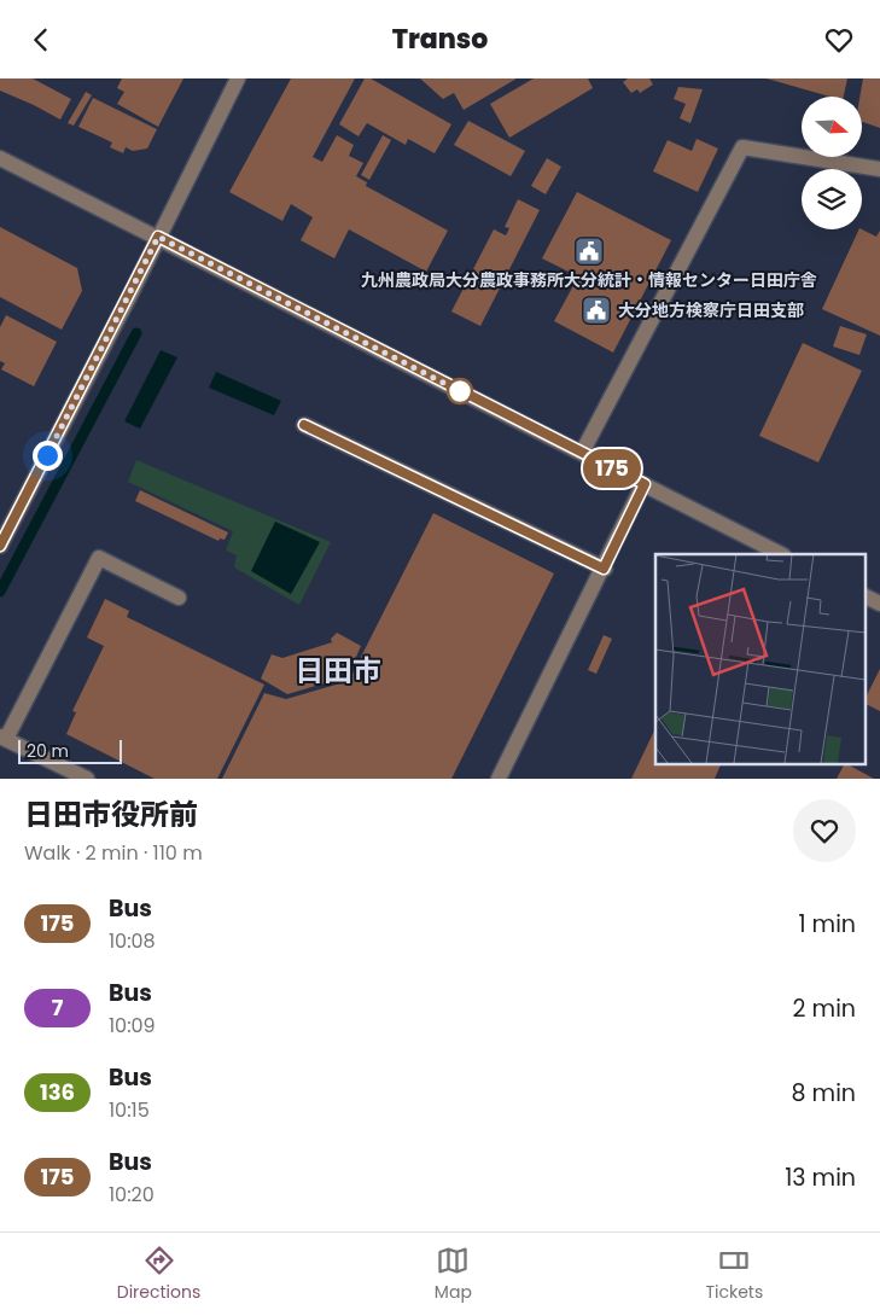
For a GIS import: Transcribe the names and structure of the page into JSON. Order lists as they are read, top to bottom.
{
  "districts": ["日田市"],
  "places": {
    "public building": ["九州農政局大分農政事務所大分統計・情報センター日田庁舎", "大分地方検察庁日田支部"]
  },
  "lines": ["bus line 175"],
  "scale_bar": "20 m",
  "north": "right",
  "page": {
    "header": "Transo",
    "on_map": "175",
    "scale": "20 m",
    "heading": ["日田市役所前", "Walk · 2 min · 110 m"],
    "list": [
      {
        "mark": "175",
        "name": "Bus",
        "note": "10:08",
        "value": "1 min"
      },
      {
        "mark": "7",
        "name": "Bus",
        "note": "10:09",
        "value": "2 min"
      },
      {
        "mark": "136",
        "name": "Bus",
        "note": "10:15",
        "value": "8 min"
      },
      {
        "mark": "175",
        "name": "Bus",
        "note": "10:20",
        "value": "13 min"
      }
    ],
    "tabs": ["Directions", "Map", "Tickets"]
  }
}
